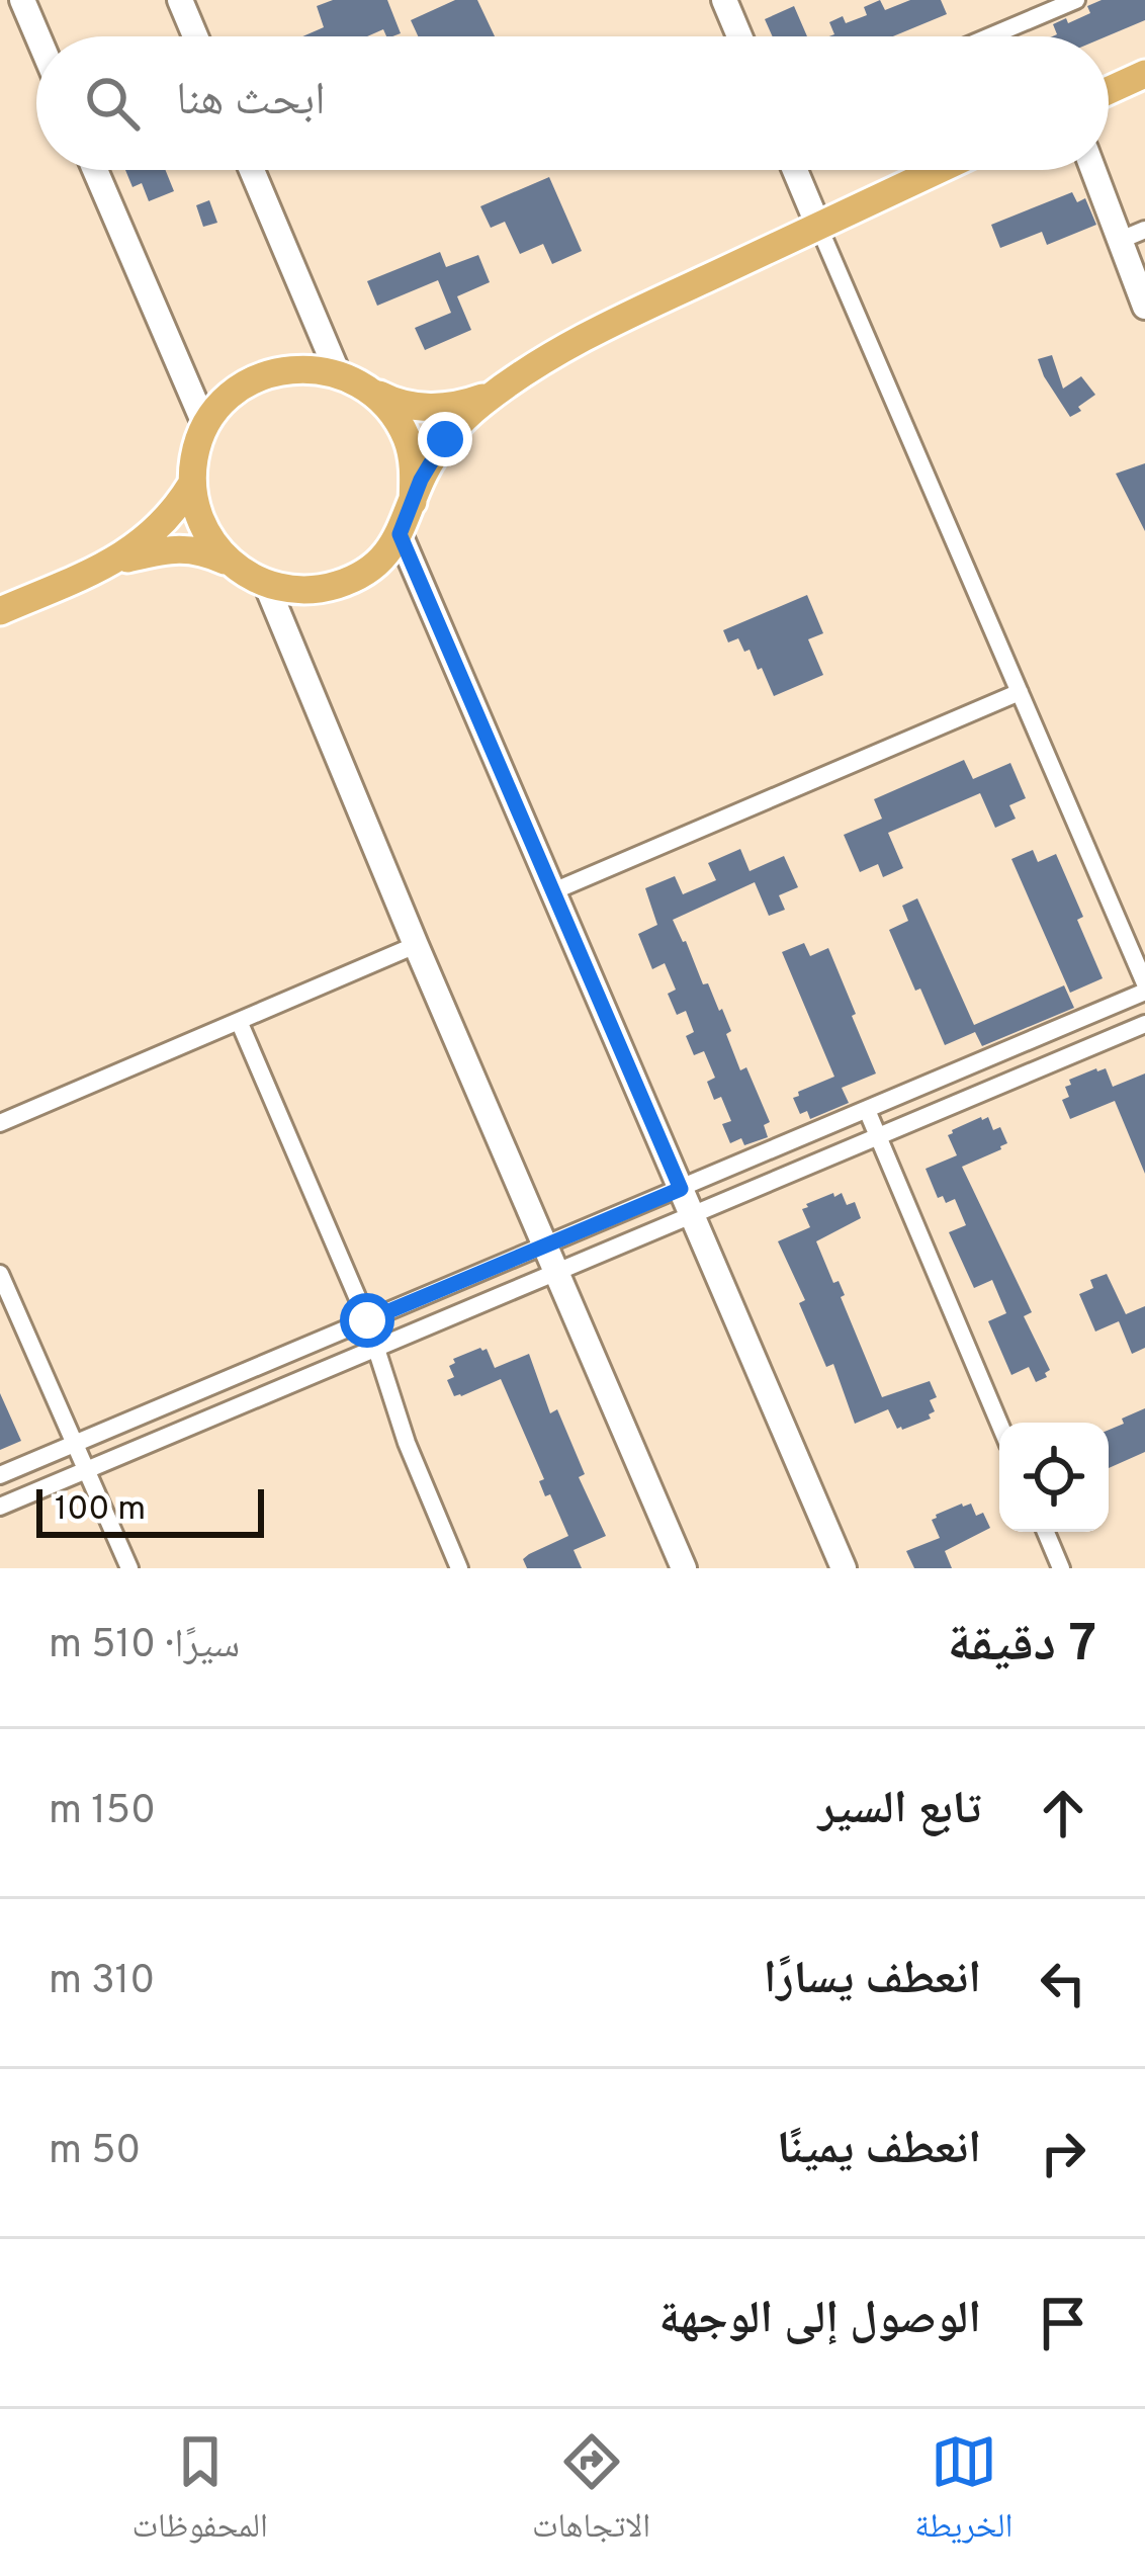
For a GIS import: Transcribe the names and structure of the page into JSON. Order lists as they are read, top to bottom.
{
  "scale_bar": "100 m",
  "page": {
    "search": "ابحث هنا",
    "scale": "100 m",
    "heading": ["7 دقيقة", "سيرًا · 510 m"],
    "list": [
      ["تابع السير", "150 m"],
      ["انعطف يسارًا", "310 m"],
      ["انعطف يمينًا", "50 m"],
      "الوصول إلى الوجهة"
    ],
    "nav": ["الخريطة", "الاتجاهات", "المحفوظات"]
  }
}
